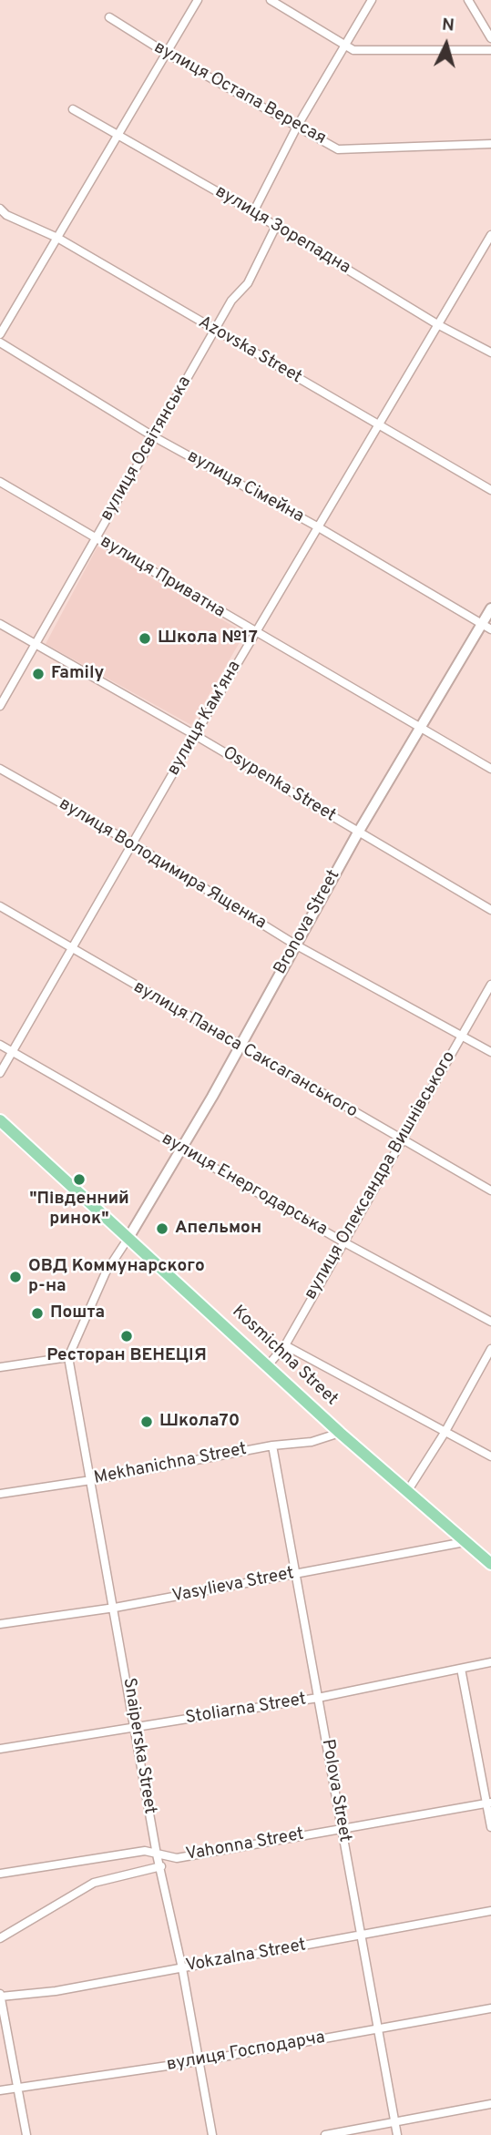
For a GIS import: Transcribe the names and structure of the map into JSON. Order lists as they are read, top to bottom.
{
  "streets": {
    "main road": ["Kosmichna Street"],
    "street": [
      "вулиця Остапа Вересая",
      "вулиця Зорепадна",
      "Azovska Street",
      "вулиця Освітянська",
      "вулиця Сімейна",
      "вулиця Приватна",
      "вулиця Кам’яна",
      "Osypenka Street",
      "вулиця Володимира Ященка",
      "Bronova Street",
      "вулиця Панаса Саксаганського",
      "вулиця Олександра Вишнівського",
      "вулиця Енергодарська",
      "Mekhanichna Street",
      "Vasylieva Street",
      "Stoliarna Street",
      "Snaiperska Street",
      "Polova Street",
      "Vahonna Street",
      "Vokzalna Street",
      "вулиця Господарча"
    ]
  },
  "crossings": [
    ["вулиця Зорепадна", "вулиця Освітянська"],
    ["вулиця Зорепадна", "вулиця Кам’яна"],
    ["Azovska Street", "вулиця Освітянська"],
    ["Azovska Street", "вулиця Кам’яна"],
    ["вулиця Освітянська", "вулиця Сімейна"],
    ["вулиця Освітянська", "вулиця Приватна"],
    ["вулиця Освітянська", "Osypenka Street"],
    ["вулиця Сімейна", "вулиця Кам’яна"],
    ["вулиця Сімейна", "Bronova Street"],
    ["вулиця Приватна", "вулиця Кам’яна"],
    ["вулиця Приватна", "Bronova Street"],
    ["вулиця Кам’яна", "Osypenka Street"],
    ["вулиця Кам’яна", "вулиця Володимира Ященка"],
    ["вулиця Кам’яна", "вулиця Панаса Саксаганського"],
    ["вулиця Кам’яна", "вулиця Енергодарська"],
    ["Osypenka Street", "Bronova Street"],
    ["вулиця Володимира Ященка", "Bronova Street"],
    ["вулиця Володимира Ященка", "вулиця Олександра Вишнівського"],
    ["Bronova Street", "вулиця Панаса Саксаганського"],
    ["Bronova Street", "вулиця Енергодарська"],
    ["Bronova Street", "Kosmichna Street"],
    ["вулиця Панаса Саксаганського", "вулиця Олександра Вишнівського"],
    ["вулиця Олександра Вишнівського", "вулиця Енергодарська"],
    ["вулиця Олександра Вишнівського", "Kosmichna Street"],
    ["Kosmichna Street", "Mekhanichna Street"],
    ["Kosmichna Street", "Vasylieva Street"],
    ["Mekhanichna Street", "Snaiperska Street"],
    ["Mekhanichna Street", "Polova Street"],
    ["Vasylieva Street", "Snaiperska Street"],
    ["Vasylieva Street", "Polova Street"],
    ["Stoliarna Street", "Snaiperska Street"],
    ["Stoliarna Street", "Polova Street"],
    ["Snaiperska Street", "Vahonna Street"],
    ["Snaiperska Street", "Vokzalna Street"],
    ["Snaiperska Street", "вулиця Господарча"],
    ["Polova Street", "Vahonna Street"],
    ["Polova Street", "Vokzalna Street"],
    ["Polova Street", "вулиця Господарча"]
  ],
  "places": [
    "Школа №17",
    "Family",
    "\"Південний ринок\"",
    "Апельмон",
    "ОВД Коммунарского р-на",
    "Пошта",
    "Ресторан ВЕНЕЦІЯ",
    "Школа70"
  ],
  "north": "top"
}
